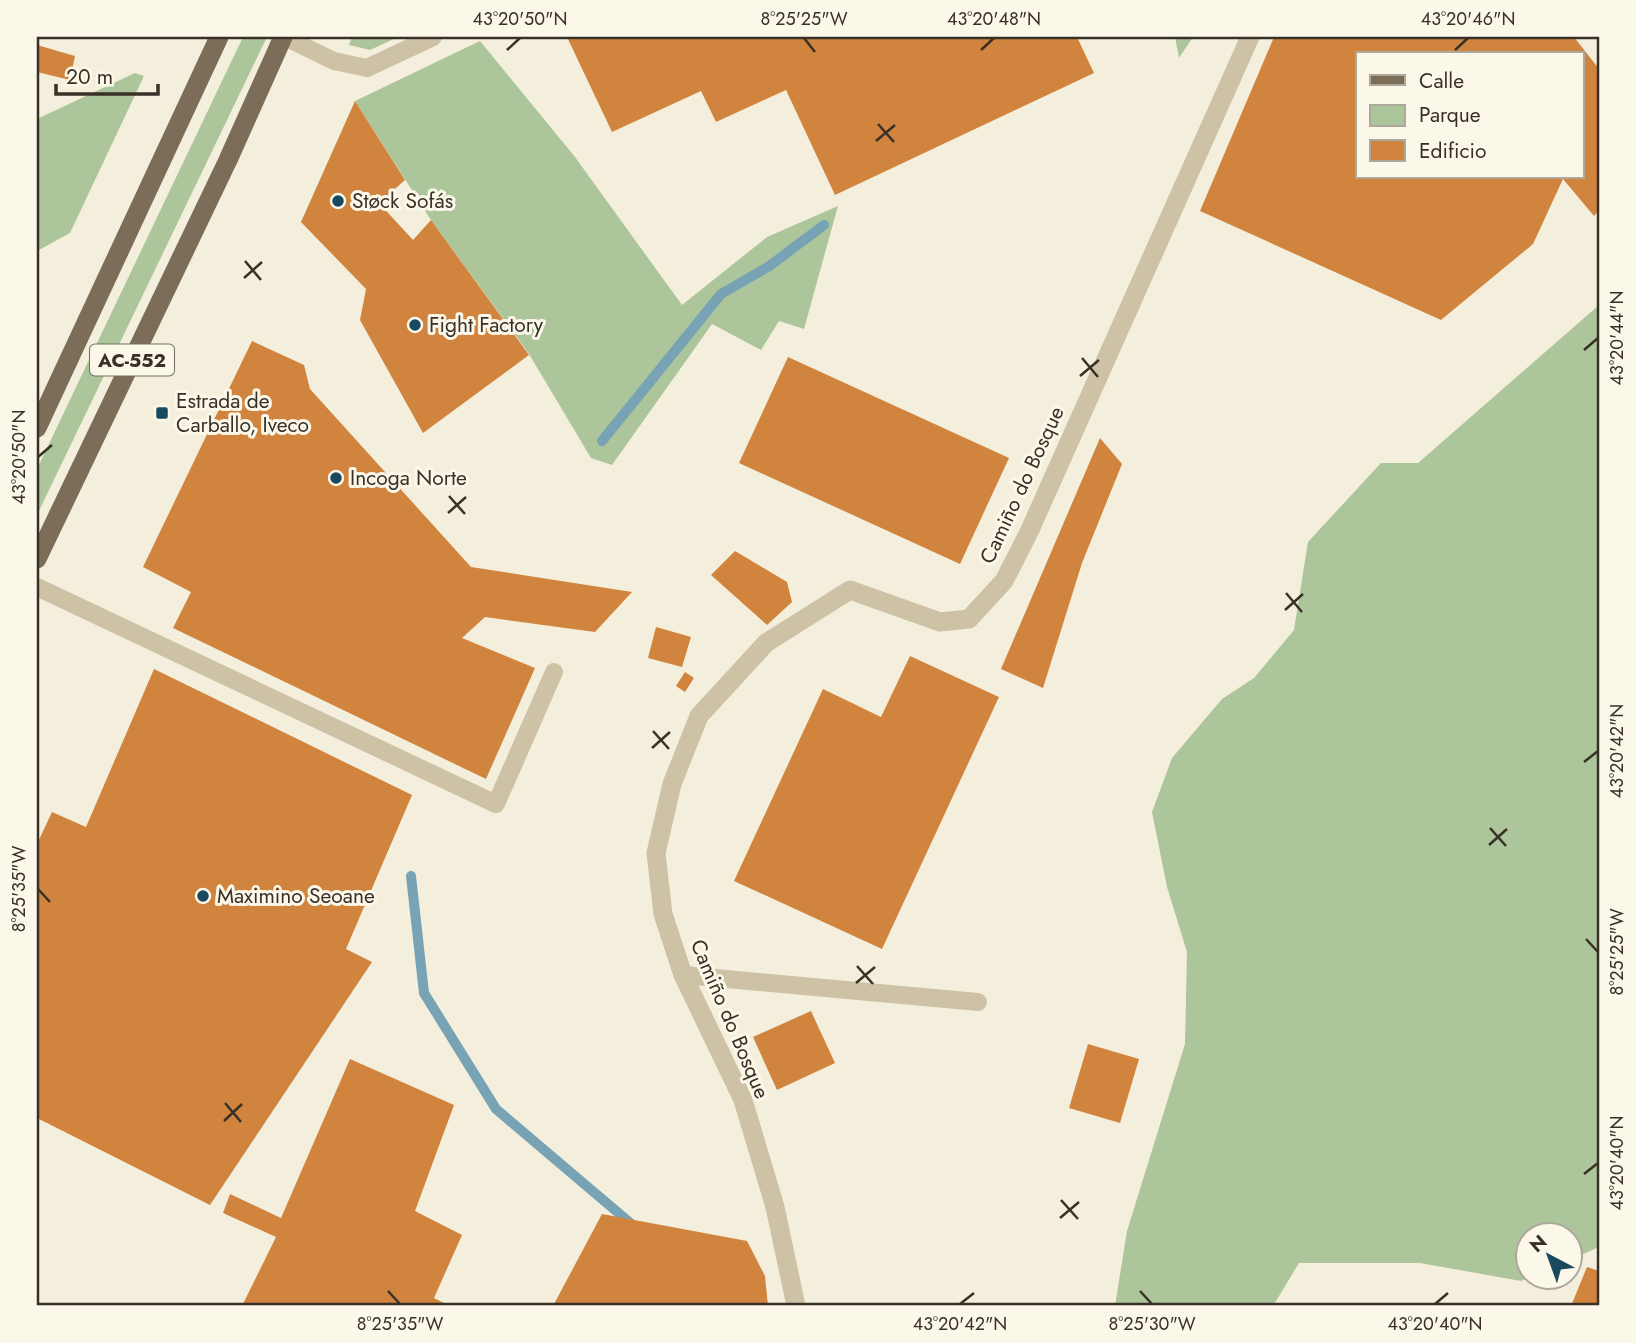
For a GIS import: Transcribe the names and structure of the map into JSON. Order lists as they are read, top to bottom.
{
  "streets": {
    "main road": ["AC-552"],
    "street": ["Camiño do Bosque"]
  },
  "places": {
    "other": [
      "Støck Sofás",
      "Fight Factory",
      "Incoga Norte",
      "Maximino Seoane"
    ],
    "transit": ["Estrada de Carballo, Iveco"]
  },
  "legend": ["Calle", "Parque", "Edificio"],
  "scale_bar": "20 m",
  "north": "top left",
  "coordinates": [
    "43°20'50\"N",
    "8°25'25\"W",
    "43°20'48\"N",
    "43°20'46\"N",
    "43°20'44\"N",
    "43°20'42\"N",
    "8°25'35\"W",
    "43°20'40\"N",
    "8°25'30\"W"
  ]
}
